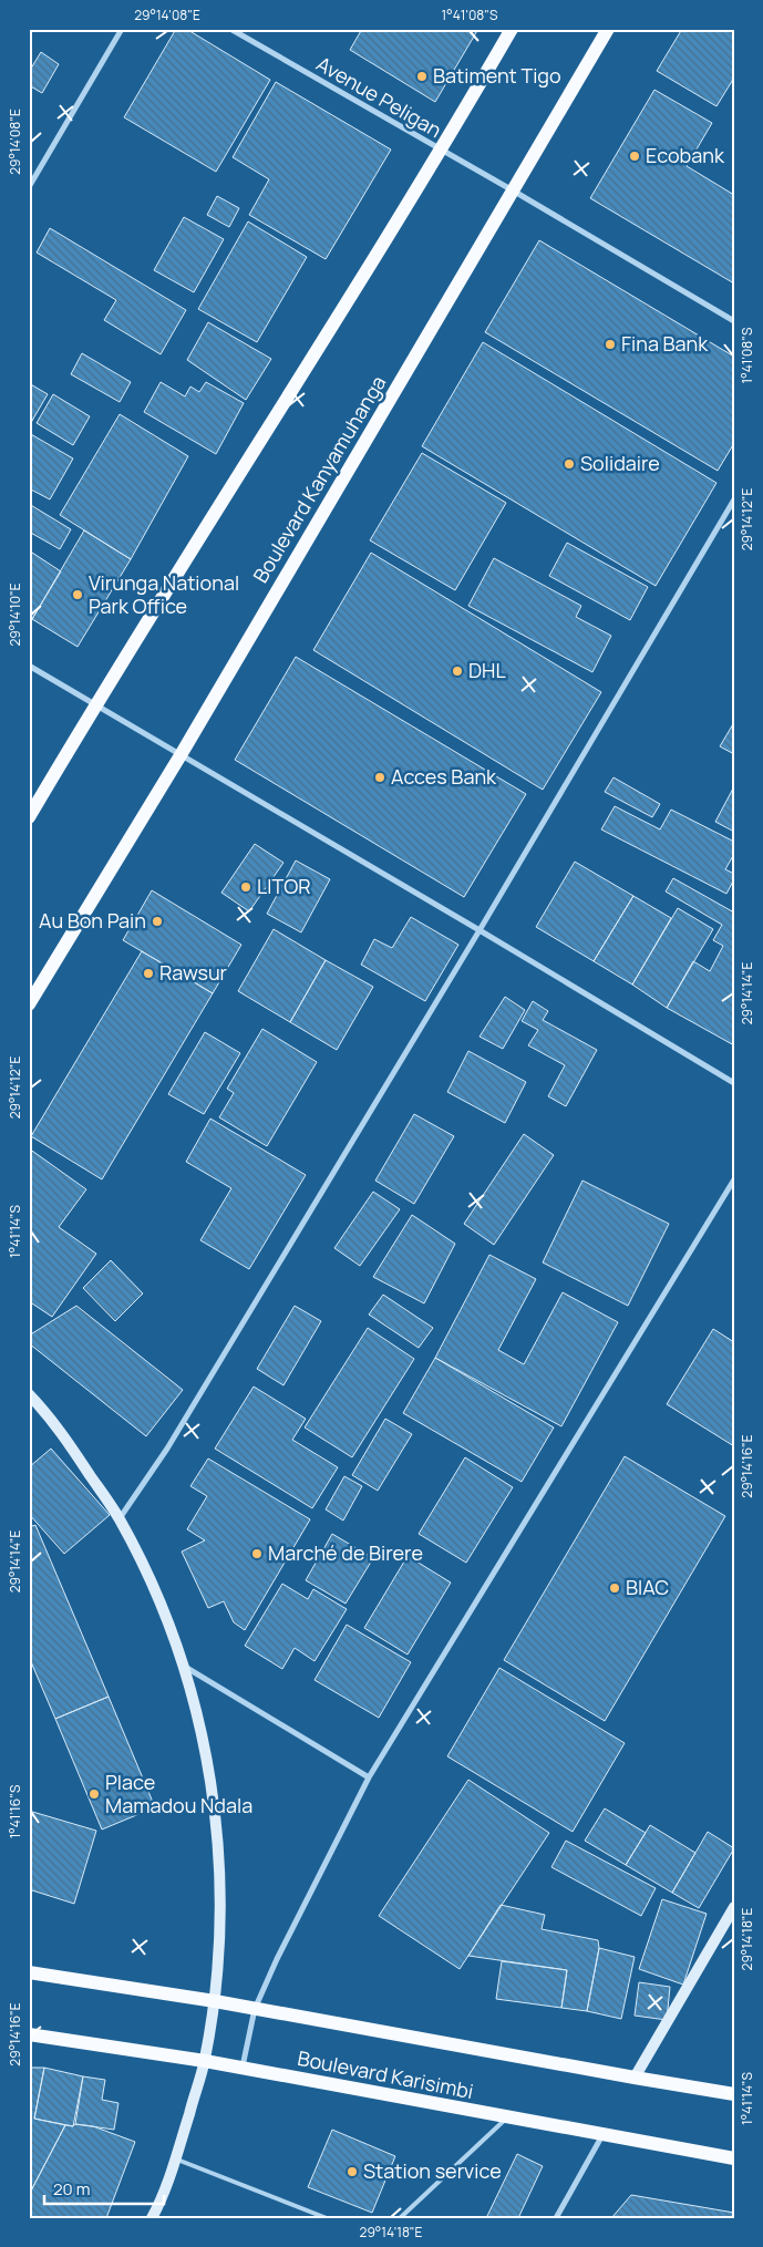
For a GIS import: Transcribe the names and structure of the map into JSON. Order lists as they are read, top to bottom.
{
  "streets": {
    "main road": ["Boulevard Kanyamuhanga", "Boulevard Karisimbi"],
    "street": ["Avenue Peligan"]
  },
  "crossings": [
    ["Avenue Peligan", "Boulevard Kanyamuhanga"]
  ],
  "places": [
    "Batiment Tigo",
    "Ecobank",
    "Fina Bank",
    "Solidaire",
    "Virunga National Park Office",
    "DHL",
    "Acces Bank",
    "LITOR",
    "Au Bon Pain",
    "Rawsur",
    "Marché de Birere",
    "BIAC",
    "Place Mamadou Ndala",
    "Station service"
  ],
  "scale_bar": "20 m",
  "coordinates": [
    "29°14'08\"E",
    "1°41'08\"S",
    "29°14'12\"E",
    "29°14'10\"E",
    "29°14'14\"E",
    "1°41'14\"S",
    "29°14'16\"E",
    "1°41'16\"S",
    "29°14'18\"E"
  ]
}
